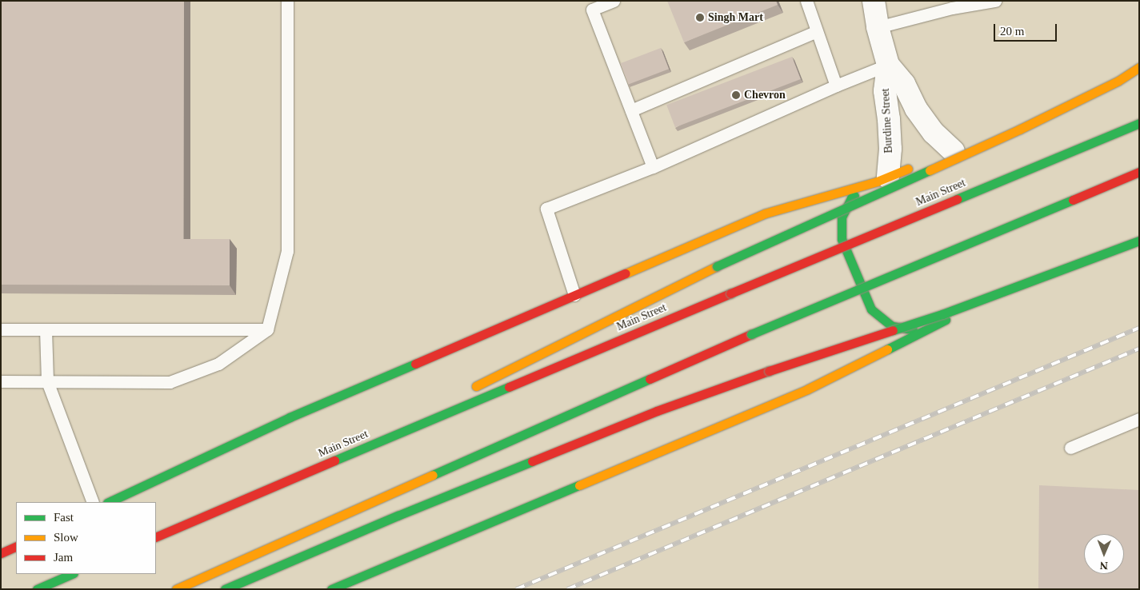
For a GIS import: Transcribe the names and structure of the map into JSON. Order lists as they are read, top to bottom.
{
  "streets": {
    "highway": ["Main Street"],
    "street": ["Burdine Street"]
  },
  "places": ["Singh Mart", "Chevron"],
  "legend": ["Fast", "Slow", "Jam"],
  "scale_bar": "20 m",
  "north": "bottom"
}
